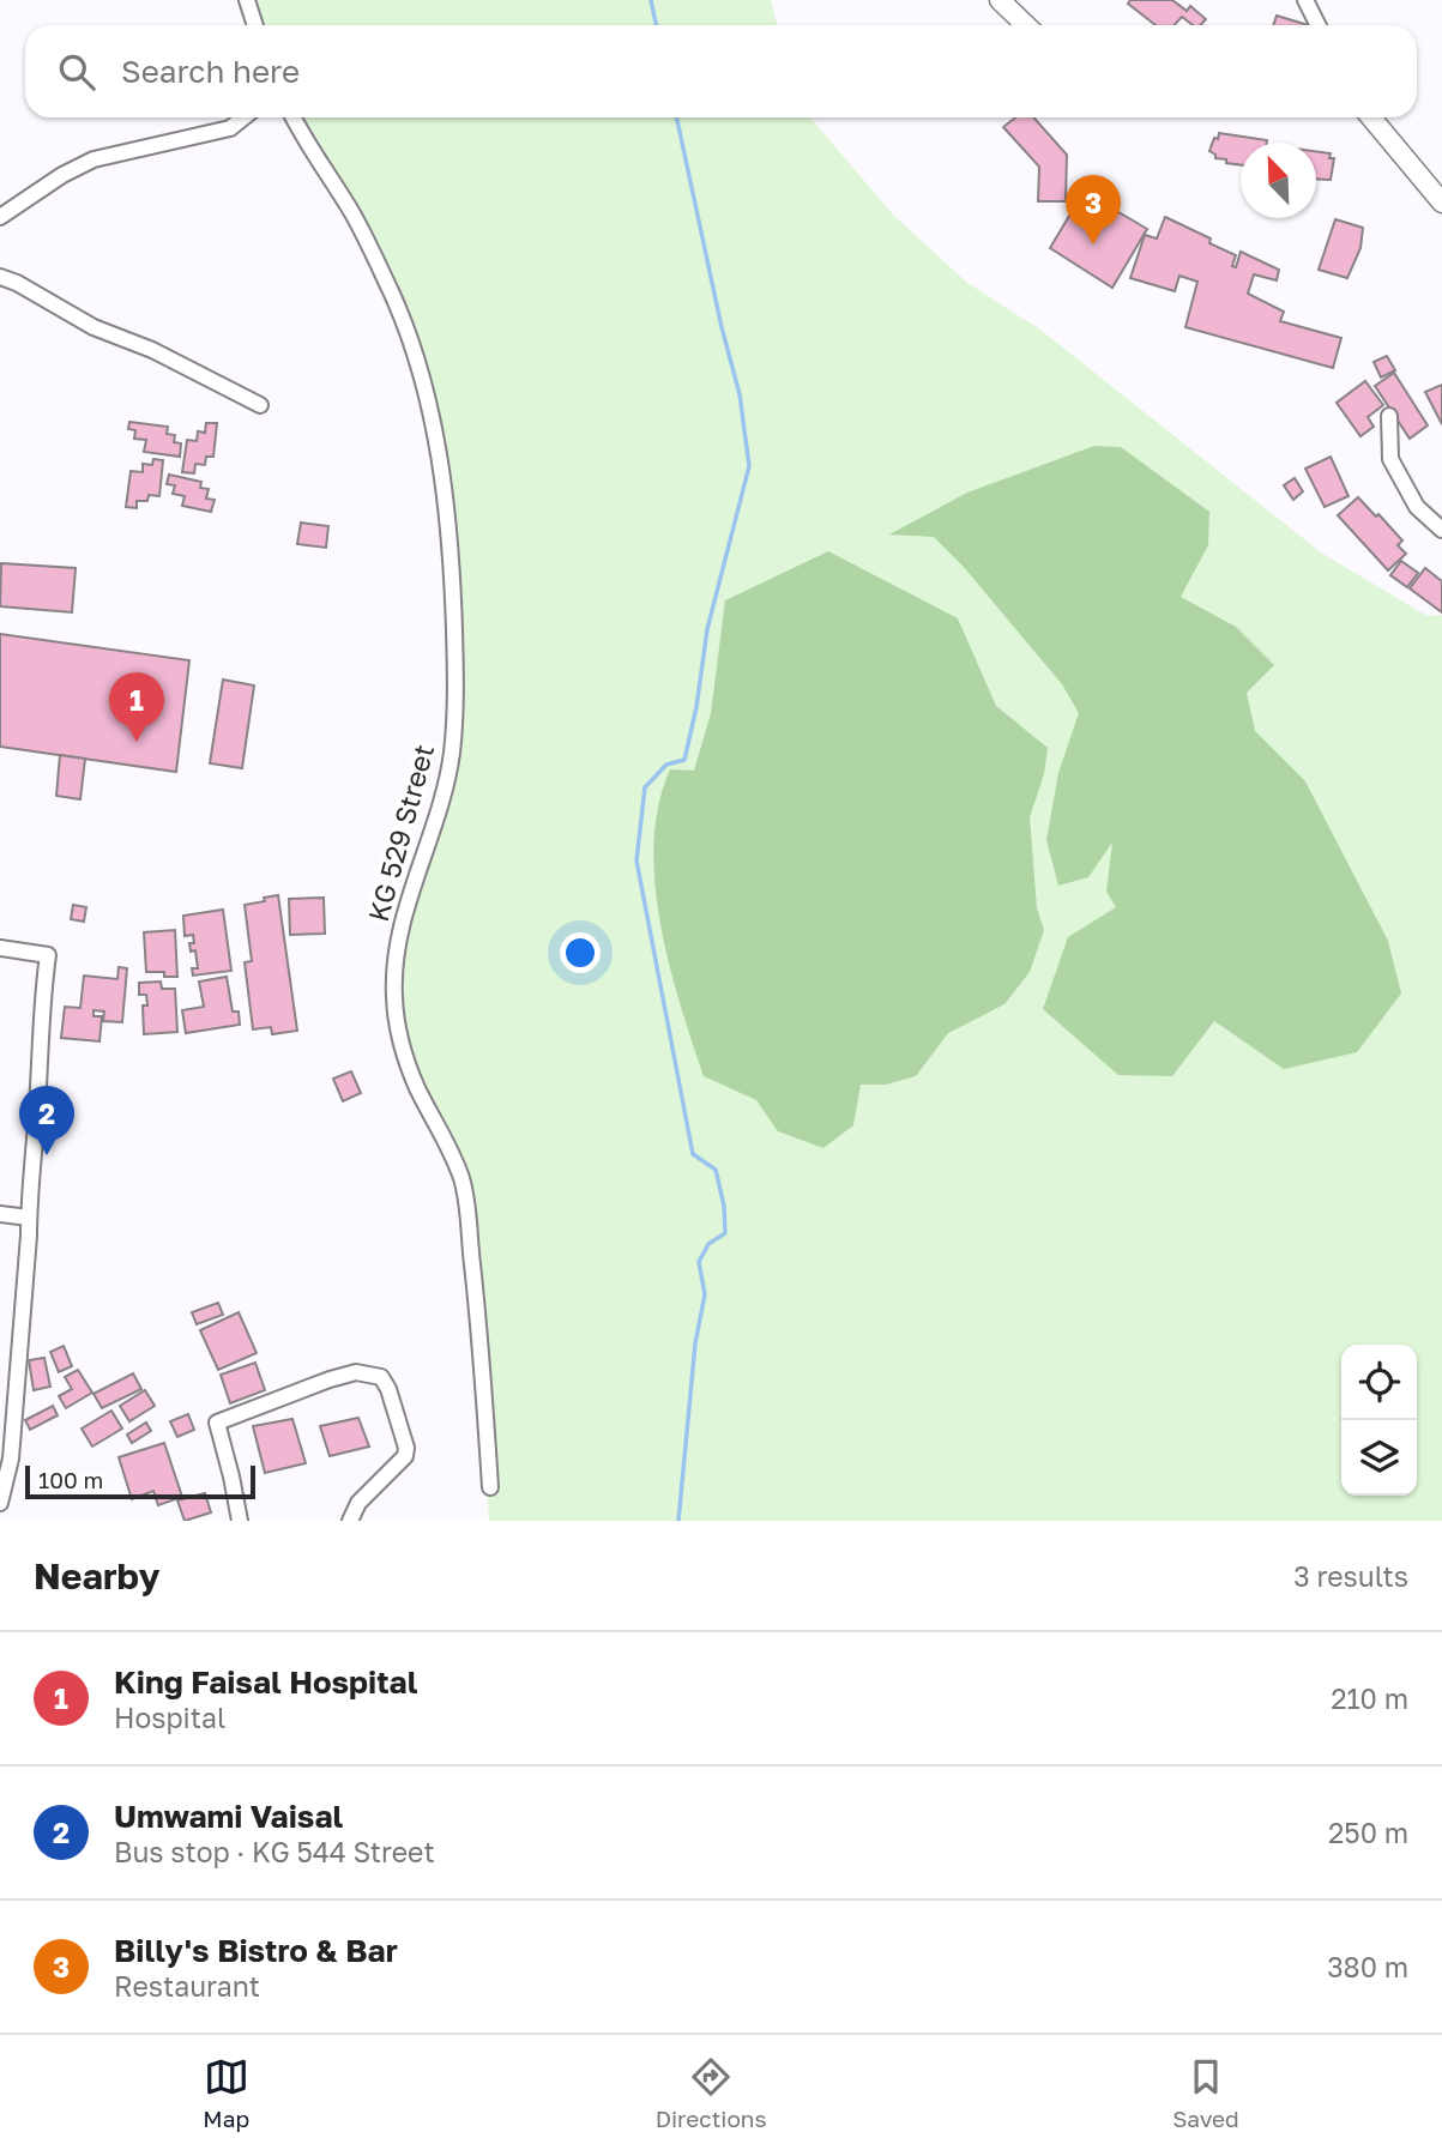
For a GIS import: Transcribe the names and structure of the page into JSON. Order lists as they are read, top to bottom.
{
  "streets": {
    "street": ["KG 529 Street"]
  },
  "scale_bar": "100 m",
  "north": "top left",
  "page": {
    "search": "Search here",
    "pins": ["3", "1", "2"],
    "scale": "100 m",
    "heading": ["Nearby", "3 results"],
    "list": [
      {
        "mark": "1",
        "name": "King Faisal Hospital",
        "note": "Hospital",
        "value": "210 m"
      },
      {
        "mark": "2",
        "name": "Umwami Vaisal",
        "note": "Bus stop · KG 544 Street",
        "value": "250 m"
      },
      {
        "mark": "3",
        "name": "Billy's Bistro & Bar",
        "note": "Restaurant",
        "value": "380 m"
      }
    ],
    "nav": ["Map", "Directions", "Saved"]
  }
}
